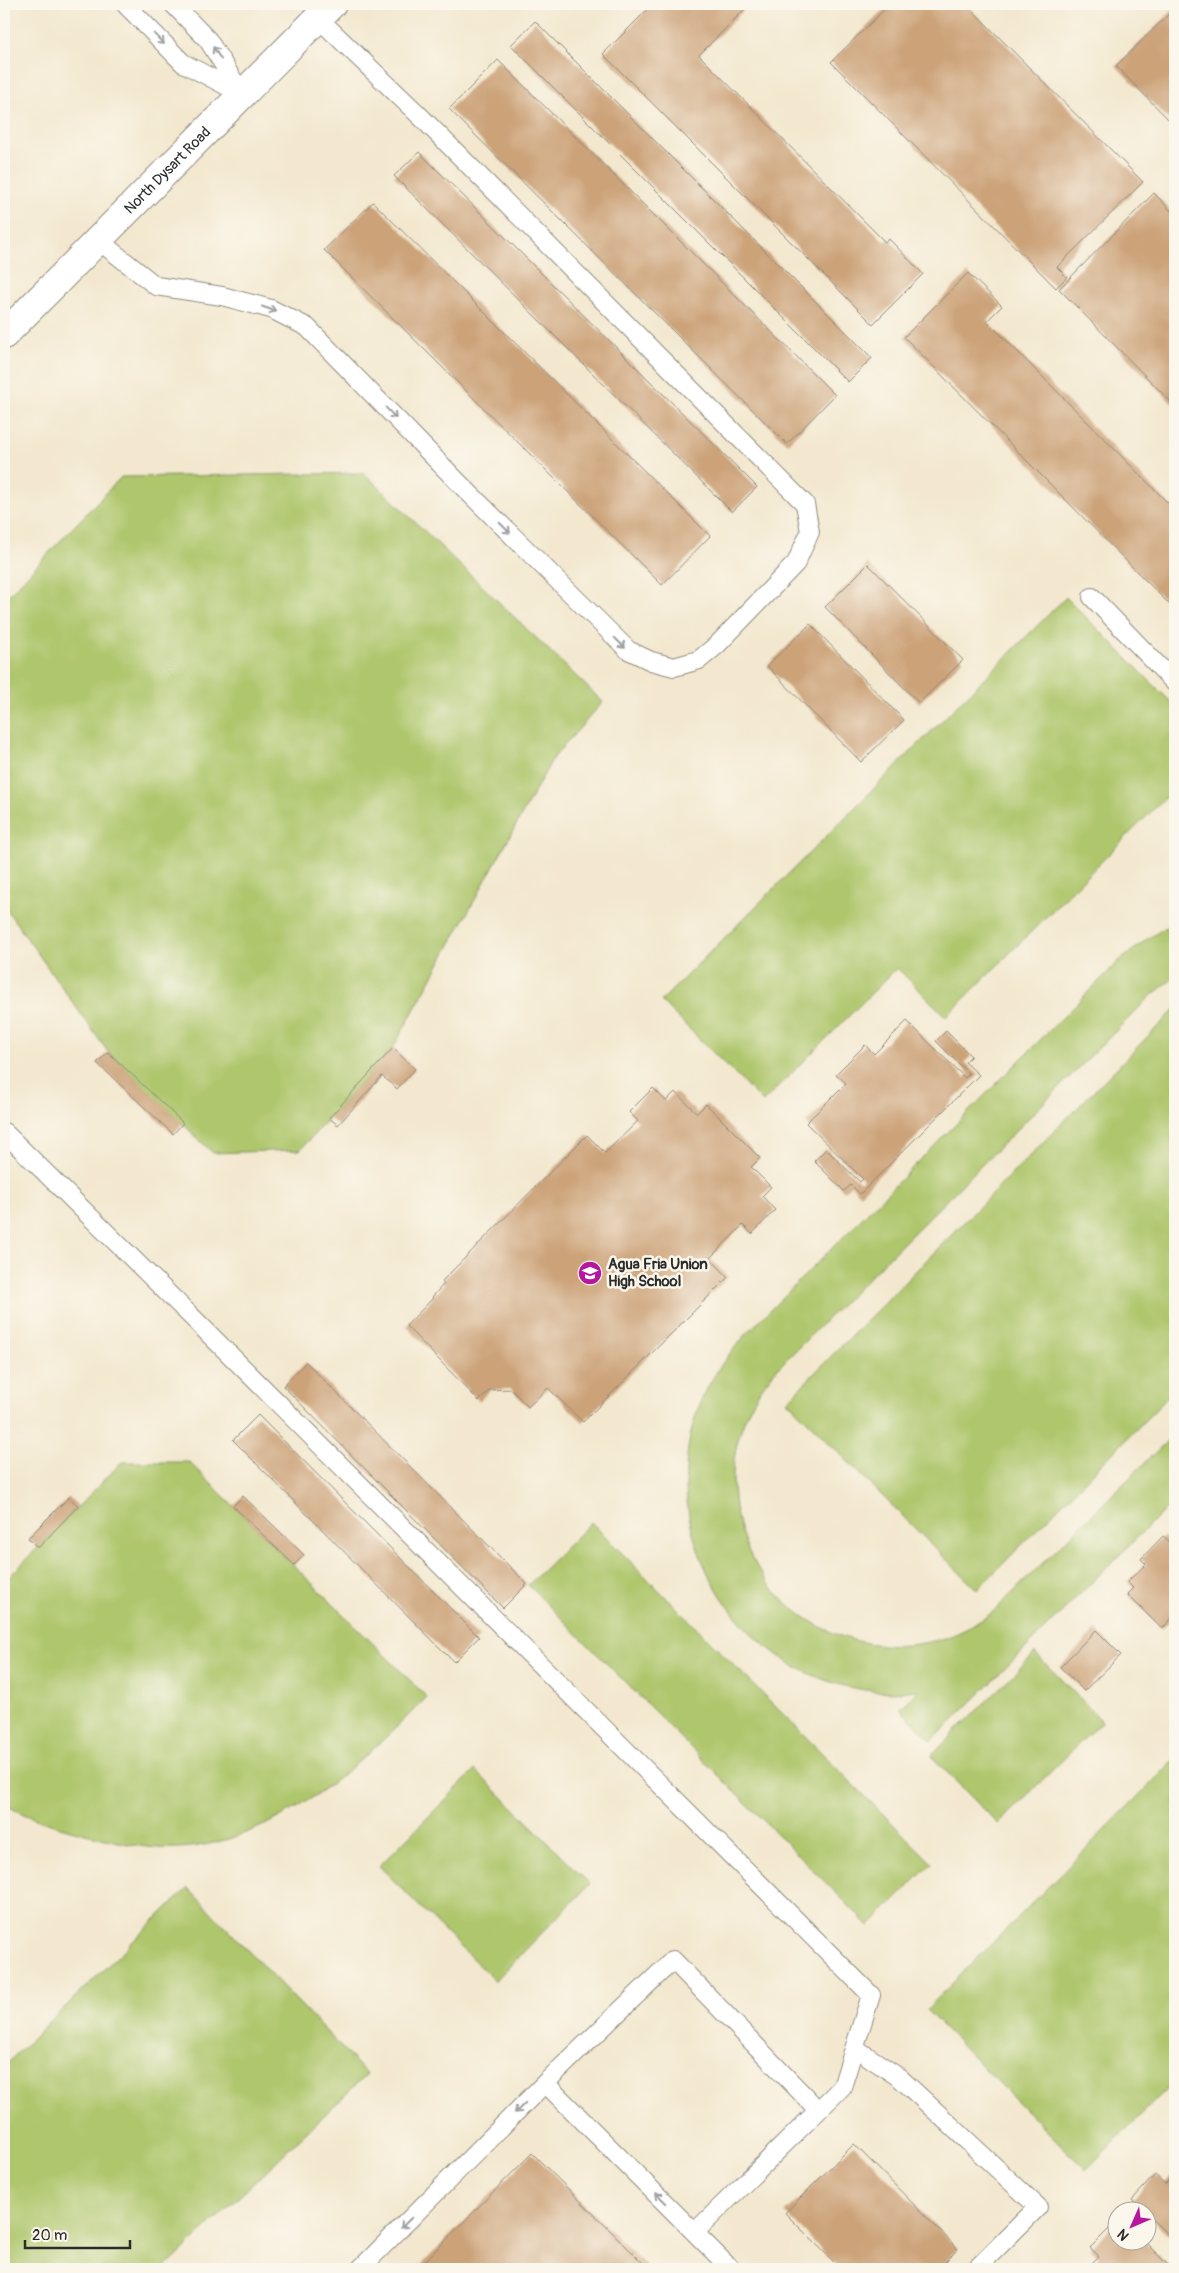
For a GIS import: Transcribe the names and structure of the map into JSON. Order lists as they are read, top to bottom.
{
  "streets": {
    "main road": ["North Dysart Road"]
  },
  "places": {
    "school or university": ["Agua Fria Union High School"]
  },
  "scale_bar": "20 m",
  "north": "bottom left"
}
